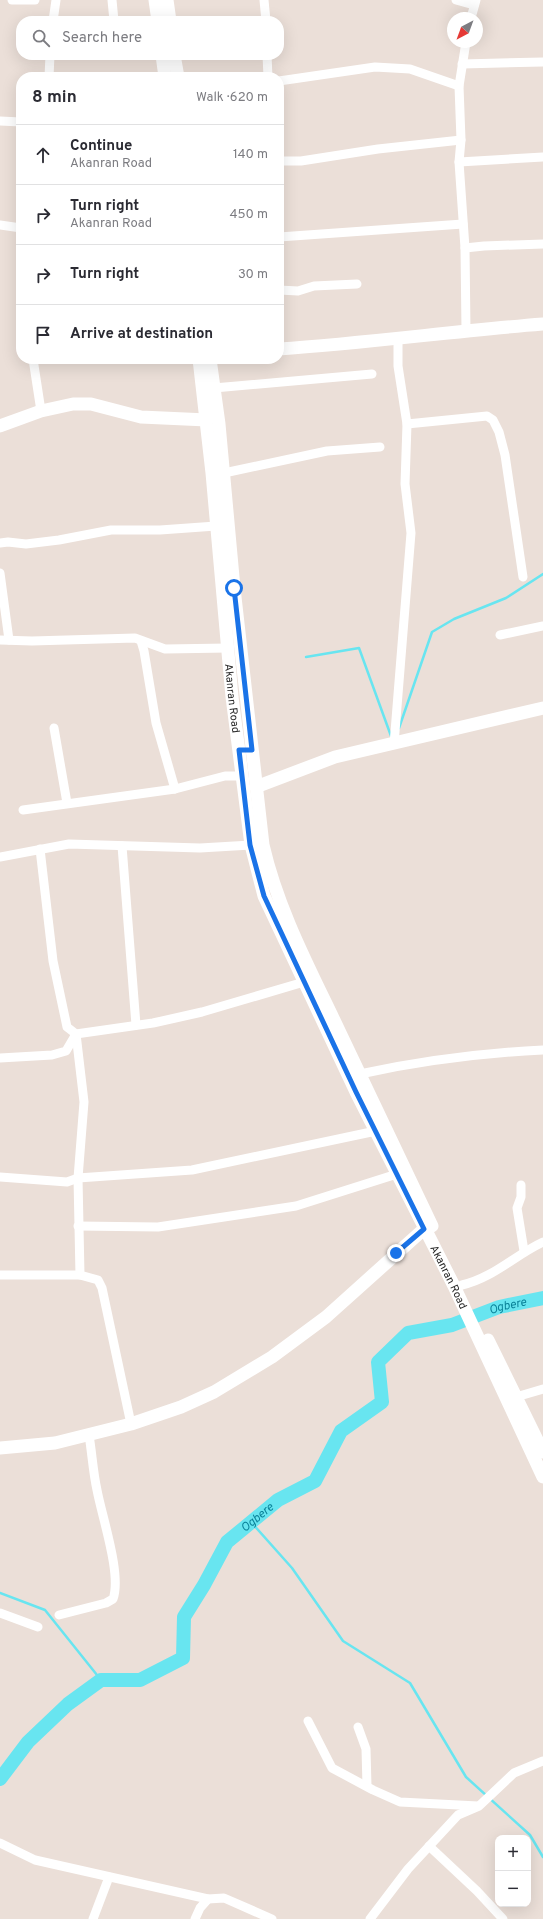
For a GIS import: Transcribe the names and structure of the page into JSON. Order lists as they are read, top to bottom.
{
  "streets": {
    "main road": ["Akanran Road"]
  },
  "water": ["Ogbere"],
  "north": "bottom left",
  "page": {
    "search": "Search here",
    "heading": ["8 min", "Walk · 620 m"],
    "list": [
      ["Continue", "Akanran Road", "140 m"],
      ["Turn right", "Akanran Road", "450 m"],
      ["Turn right", "30 m"],
      "Arrive at destination"
    ],
    "map_buttons": ["+", "−"]
  }
}
